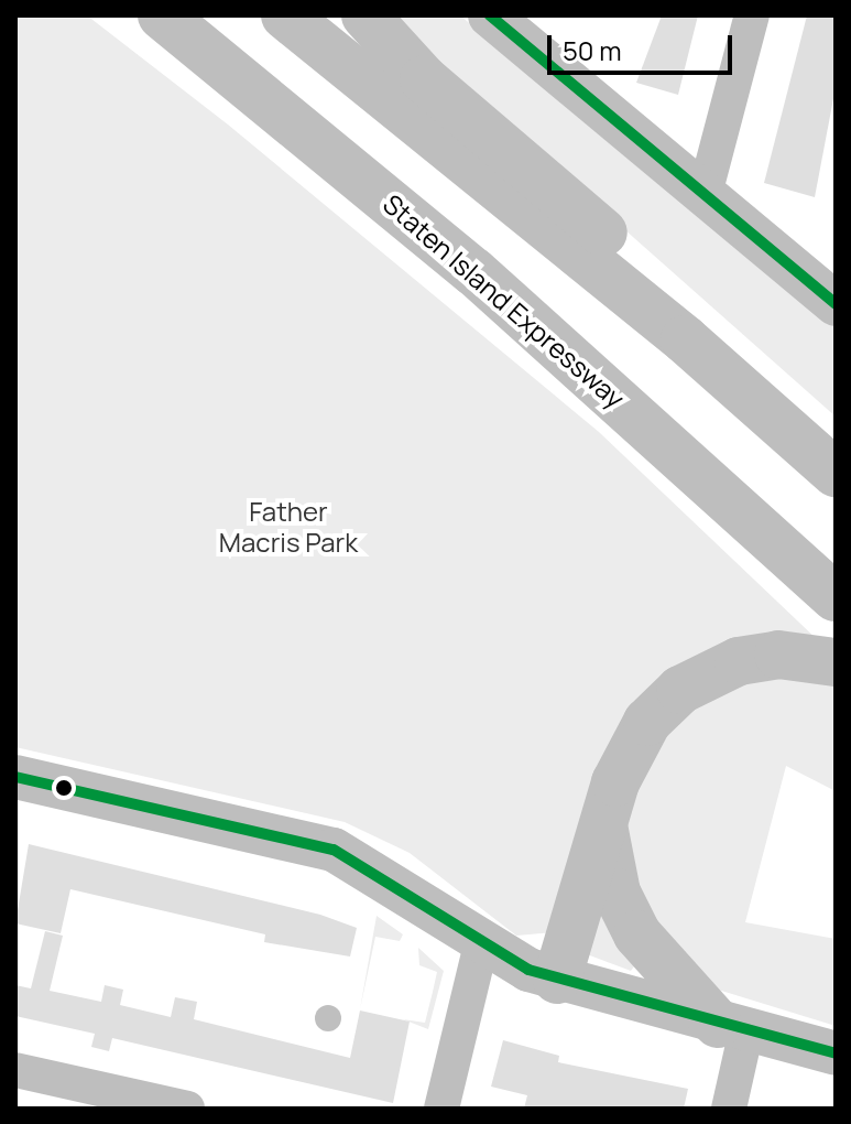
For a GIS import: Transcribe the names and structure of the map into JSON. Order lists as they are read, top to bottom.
{
  "streets": {
    "highway": ["Staten Island Expressway"]
  },
  "parks": ["Father Macris Park"],
  "scale_bar": "50 m"
}
